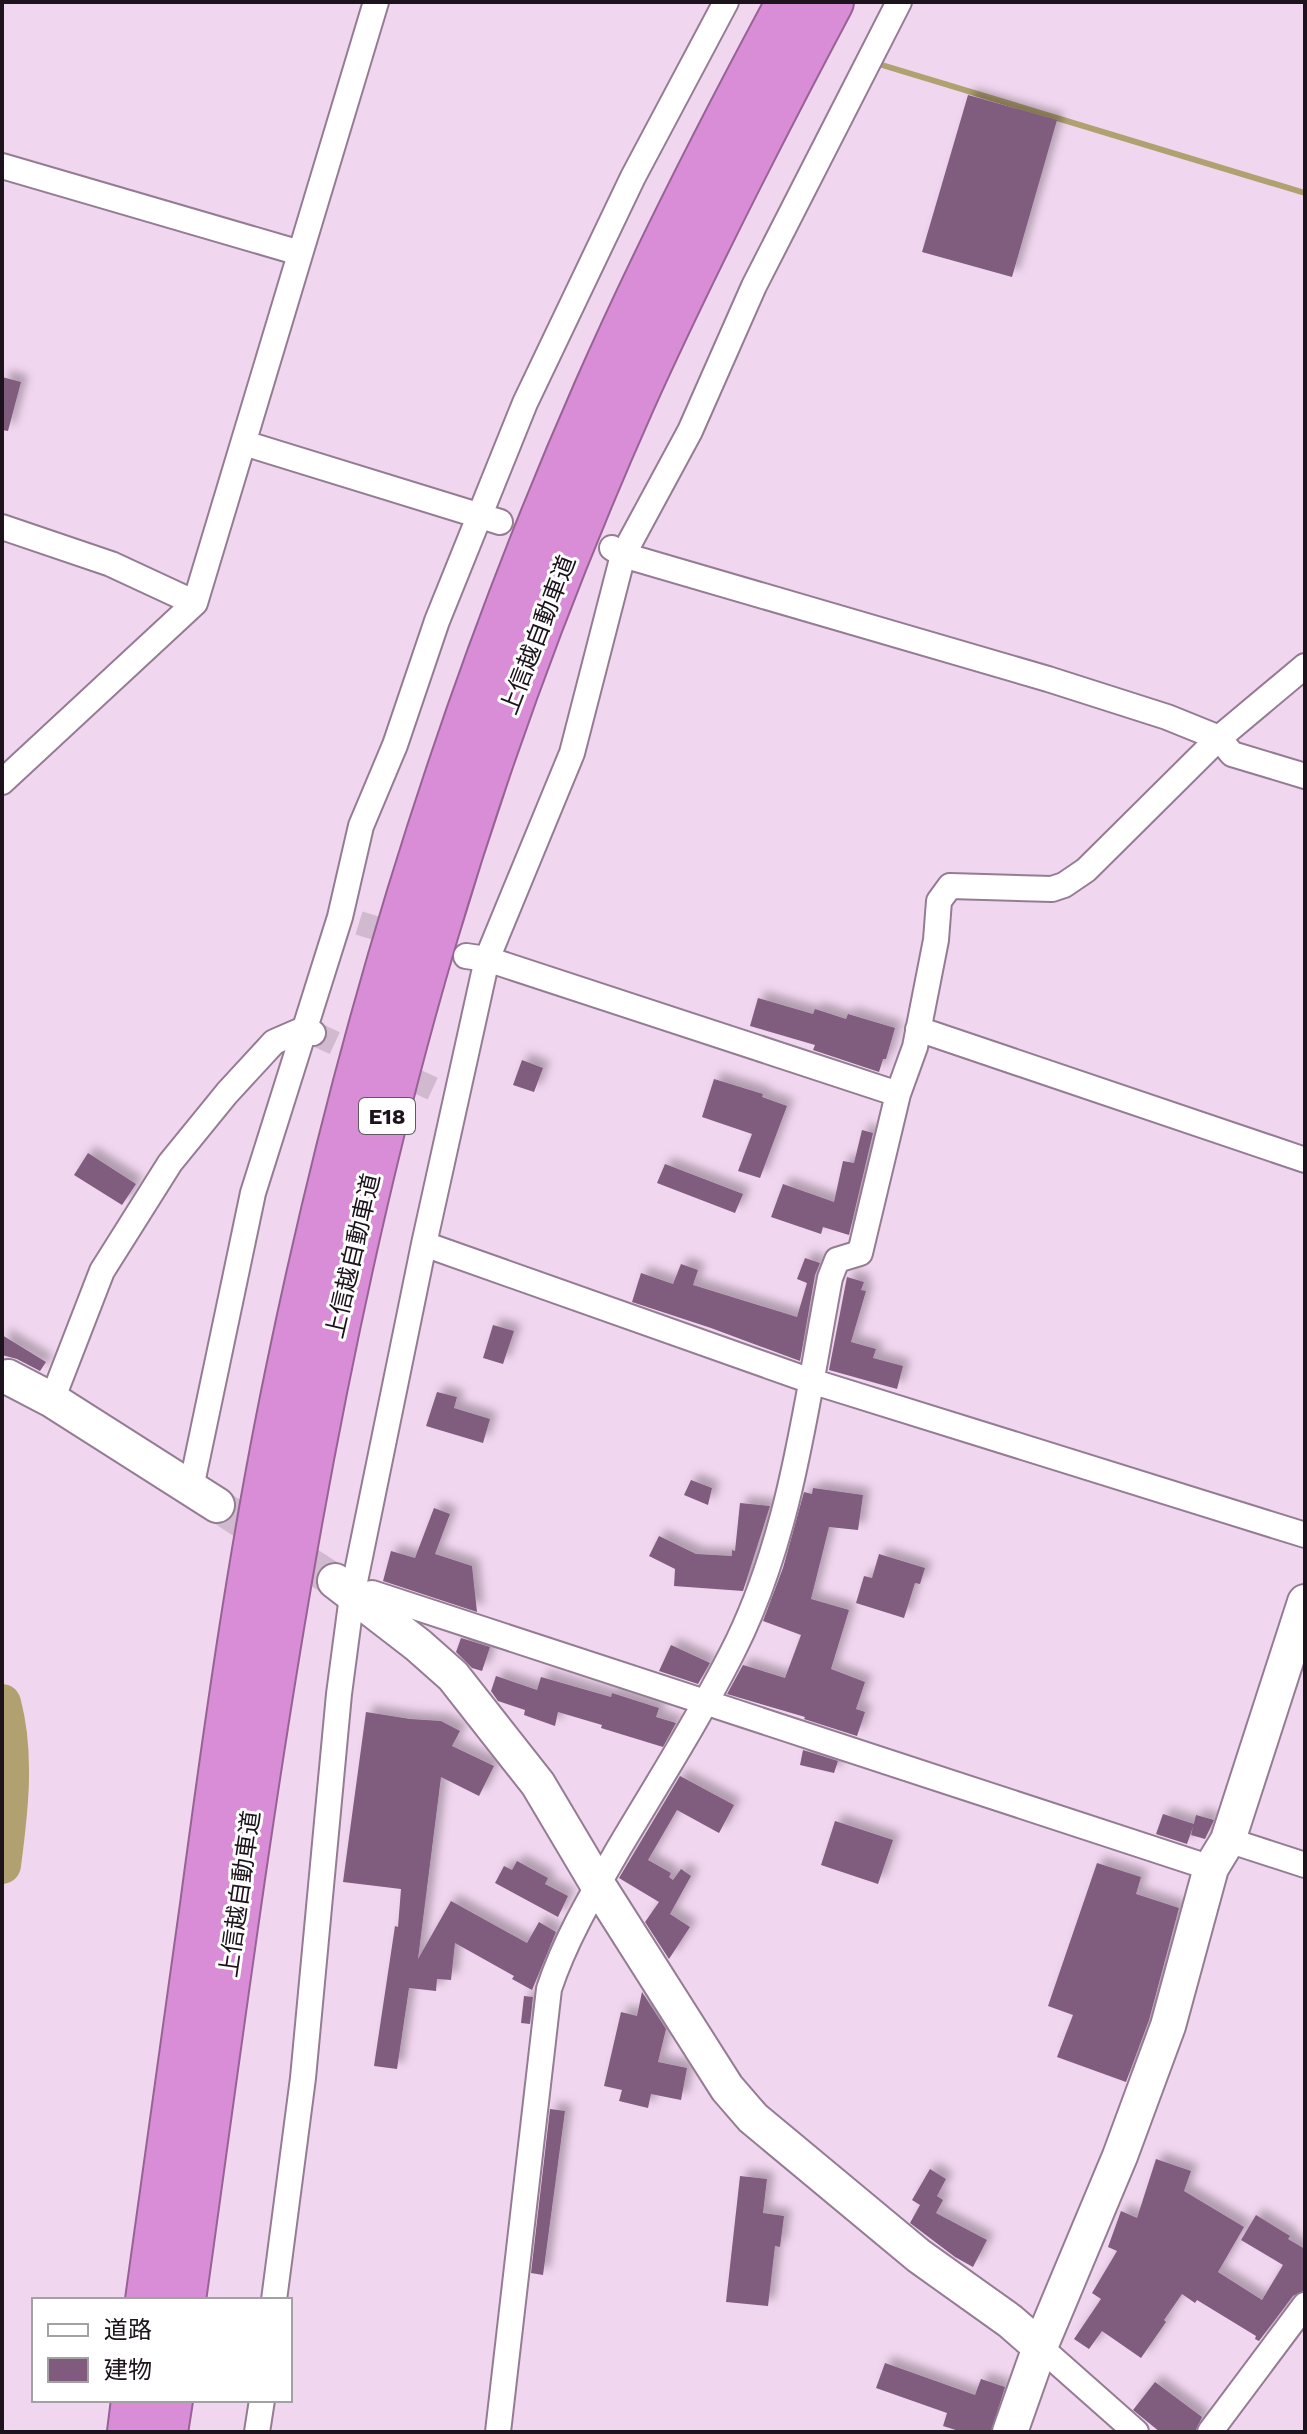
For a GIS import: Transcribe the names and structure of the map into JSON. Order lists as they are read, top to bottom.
{
  "streets": {
    "highway": ["上信越自動車道", "E18"]
  },
  "legend": ["道路", "建物"]
}
